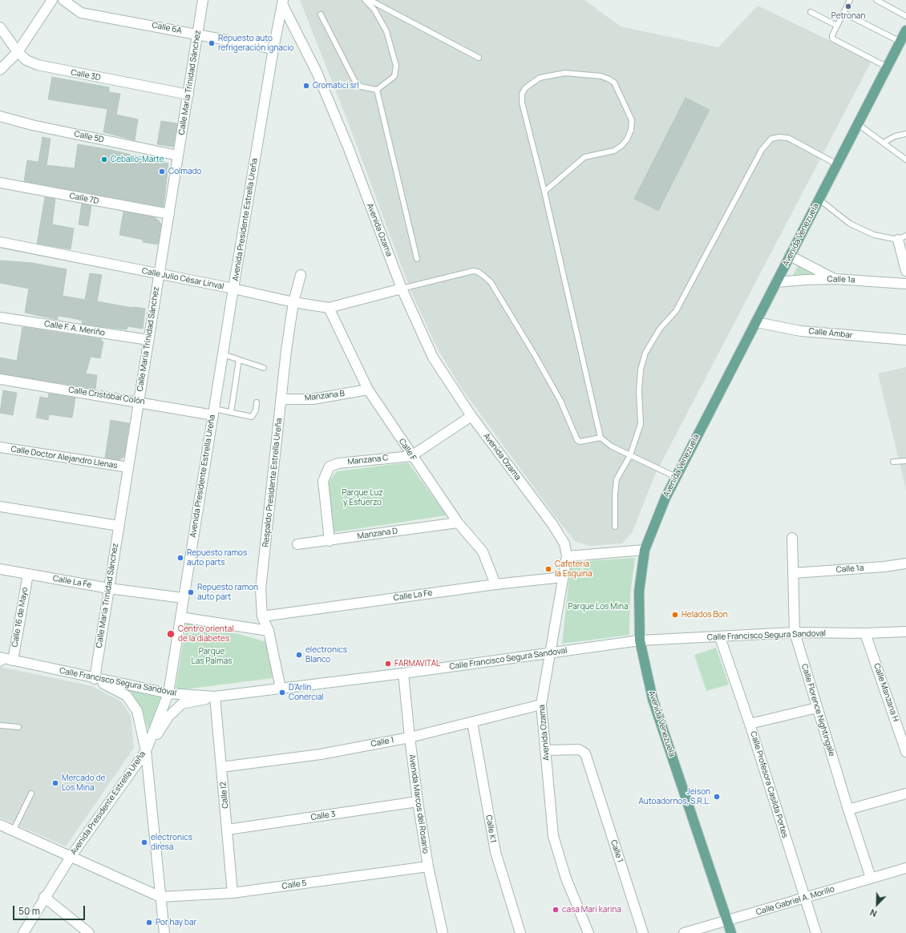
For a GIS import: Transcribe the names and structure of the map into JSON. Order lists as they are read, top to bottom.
{
  "streets": {
    "main road": ["Avenida Venezuela"],
    "street": [
      "Calle 6A",
      "Calle 3D",
      "Calle María Trinidad Sánchez",
      "Calle 5D",
      "Calle 7D",
      "Avenida Presidente Estrella Ureña",
      "Avenida Ozama",
      "Calle Julio César Linval",
      "Calle 1a",
      "Calle F. A. Meriño",
      "Calle Ámbar",
      "Calle Cristóbal Colón",
      "Manzana B",
      "Calle F",
      "Calle Doctor Alejandro Llenas",
      "Manzana C",
      "Respaldo Presidente Estrella Ureña",
      "Manzana D",
      "Calle La Fe",
      "Calle 16 de Mayo",
      "Calle Francisco Segura Sandoval",
      "Calle Manzana H",
      "Calle Florence Nightingale",
      "Calle 1",
      "Calle Profesora Casilda Portes",
      "Calle I2",
      "Avenida Marcos del Rosario",
      "Calle 3",
      "Calle K1",
      "Calle 5",
      "Calle Gabriel A. Morillo"
    ]
  },
  "crossings": [
    ["Calle 6A", "Calle María Trinidad Sánchez"],
    ["Calle 6A", "Avenida Presidente Estrella Ureña"],
    ["Calle 3D", "Calle María Trinidad Sánchez"],
    ["Calle María Trinidad Sánchez", "Calle 5D"],
    ["Calle María Trinidad Sánchez", "Calle 7D"],
    ["Calle María Trinidad Sánchez", "Calle Julio César Linval"],
    ["Calle María Trinidad Sánchez", "Calle F. A. Meriño"],
    ["Calle María Trinidad Sánchez", "Calle Cristóbal Colón"],
    ["Calle María Trinidad Sánchez", "Calle Doctor Alejandro Llenas"],
    ["Calle María Trinidad Sánchez", "Calle La Fe"],
    ["Calle María Trinidad Sánchez", "Calle Francisco Segura Sandoval"],
    ["Avenida Presidente Estrella Ureña", "Avenida Ozama"],
    ["Avenida Presidente Estrella Ureña", "Calle Julio César Linval"],
    ["Avenida Presidente Estrella Ureña", "Calle Cristóbal Colón"],
    ["Avenida Presidente Estrella Ureña", "Calle La Fe"],
    ["Avenida Presidente Estrella Ureña", "Calle Francisco Segura Sandoval"],
    ["Avenida Ozama", "Calle Julio César Linval"],
    ["Avenida Ozama", "Manzana C"],
    ["Avenida Ozama", "Calle La Fe"],
    ["Avenida Ozama", "Calle Francisco Segura Sandoval"],
    ["Avenida Ozama", "Calle 1"],
    ["Avenida Venezuela", "Calle 1a"],
    ["Avenida Venezuela", "Calle Ámbar"],
    ["Avenida Venezuela", "Calle Francisco Segura Sandoval"],
    ["Avenida Venezuela", "Calle Gabriel A. Morillo"],
    ["Calle Julio César Linval", "Calle F"],
    ["Calle Julio César Linval", "Respaldo Presidente Estrella Ureña"],
    ["Calle 1a", "Calle Florence Nightingale"],
    ["Manzana B", "Calle F"],
    ["Manzana B", "Respaldo Presidente Estrella Ureña"],
    ["Calle F", "Manzana C"],
    ["Calle F", "Manzana D"],
    ["Calle F", "Calle La Fe"],
    ["Manzana C", "Manzana D"],
    ["Respaldo Presidente Estrella Ureña", "Calle La Fe"],
    ["Respaldo Presidente Estrella Ureña", "Calle Francisco Segura Sandoval"],
    ["Calle La Fe", "Calle 16 de Mayo"],
    ["Calle 16 de Mayo", "Calle Francisco Segura Sandoval"],
    ["Calle Francisco Segura Sandoval", "Calle Manzana H"],
    ["Calle Francisco Segura Sandoval", "Calle Florence Nightingale"],
    ["Calle Francisco Segura Sandoval", "Calle Profesora Casilda Portes"],
    ["Calle Francisco Segura Sandoval", "Calle I2"],
    ["Calle Francisco Segura Sandoval", "Avenida Marcos del Rosario"],
    ["Calle Florence Nightingale", "Calle Gabriel A. Morillo"],
    ["Calle 1", "Calle I2"],
    ["Calle 1", "Avenida Marcos del Rosario"],
    ["Calle 1", "Calle K1"],
    ["Calle Profesora Casilda Portes", "Calle Gabriel A. Morillo"],
    ["Calle I2", "Calle 3"],
    ["Calle I2", "Calle 5"],
    ["Avenida Marcos del Rosario", "Calle 3"],
    ["Avenida Marcos del Rosario", "Calle 5"]
  ],
  "parks": ["Parque Luz y Esfuerzo", "Parque Los Mina", "Parque Las Palmas"],
  "places": [
    "Petronan",
    "Repuesto auto refrigeración ignacio",
    "Gromatici srl",
    "Ceballo-Marte",
    "Colmado",
    "Repuesto ramos auto parts",
    "Cafeteria la Esquina",
    "Repuesto ramon auto part",
    "Helados Bon",
    "Centro oriental de la diabetes",
    "electronics Blanco",
    "FARMAVITAL",
    "D’Arlin Conercial",
    "Mercado de Los Mina",
    "Jeison Autoadornos, S.R.L.",
    "electronics diresa",
    "casa Mari karina",
    "Por hay bar"
  ],
  "scale_bar": "50 m",
  "north": "bottom left"
}
